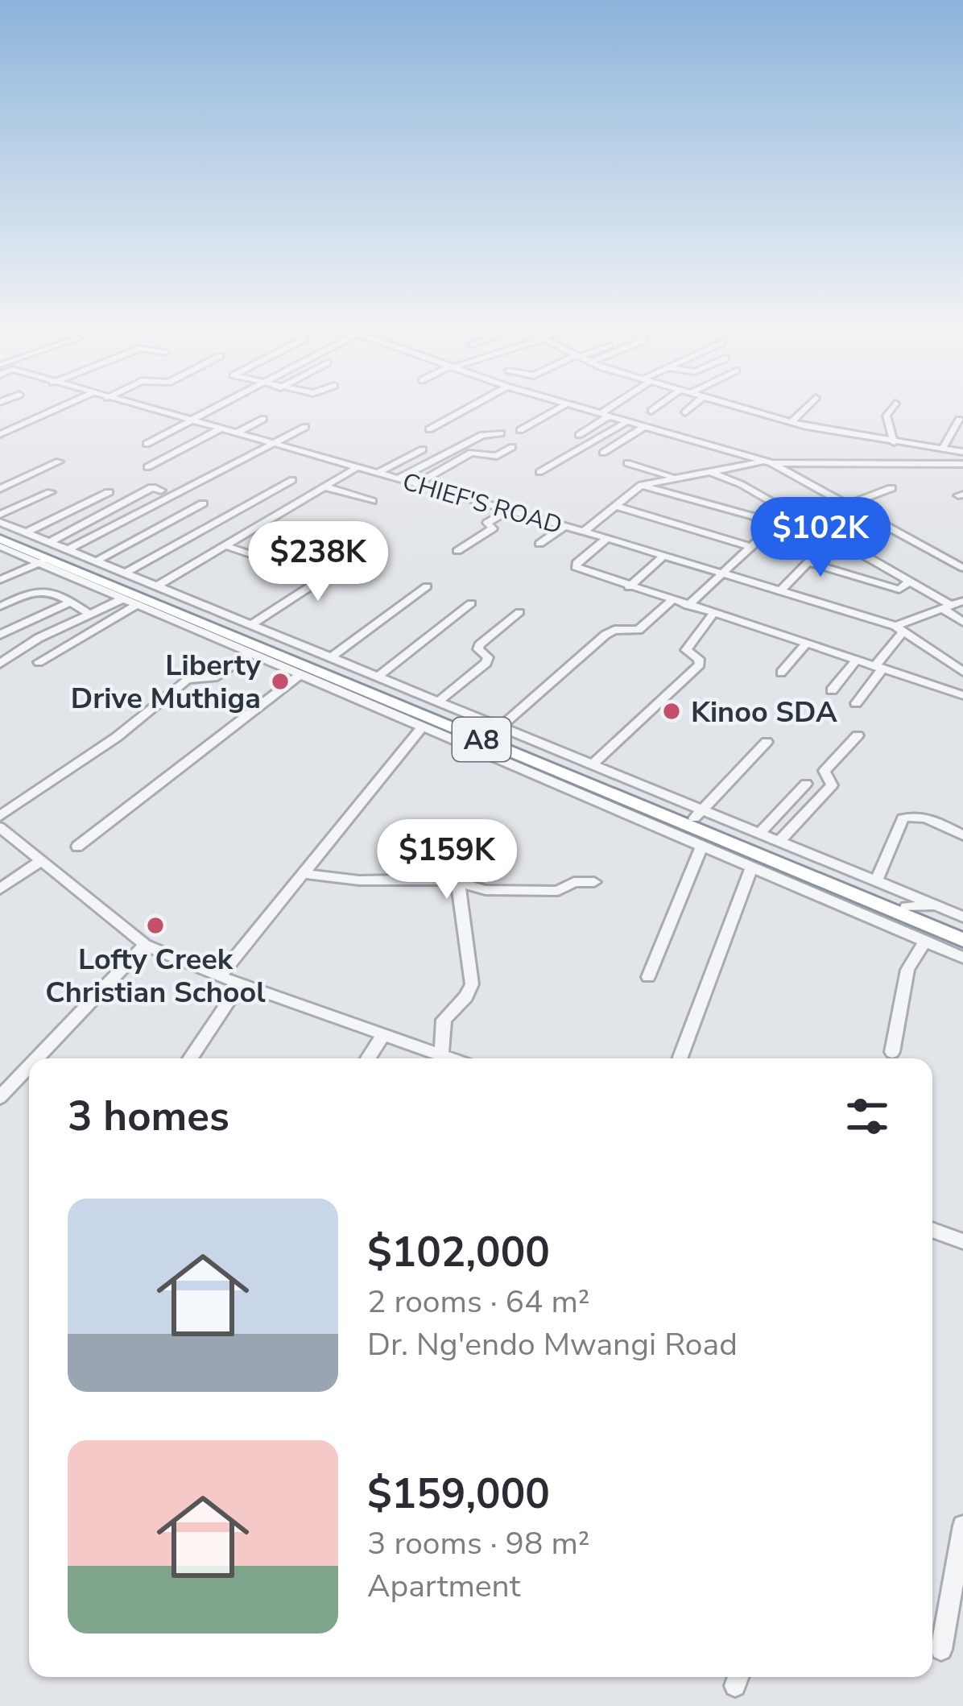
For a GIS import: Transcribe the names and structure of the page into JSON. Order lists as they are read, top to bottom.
{
  "streets": {
    "highway": ["A8"],
    "street": ["CHIEF'S ROAD"]
  },
  "places": ["Liberty Drive Muthiga", "Kinoo SDA", "Lofty Creek Christian School"],
  "page": {
    "price": ["$102K", "$238K", "$159K"],
    "heading": "3 homes",
    "list": [
      {
        "name": "$102,000",
        "note": "2 rooms · 64 m² · Dr. Ng'endo Mwangi Road"
      },
      {
        "name": "$159,000",
        "note": "3 rooms · 98 m² · Apartment"
      }
    ]
  }
}
